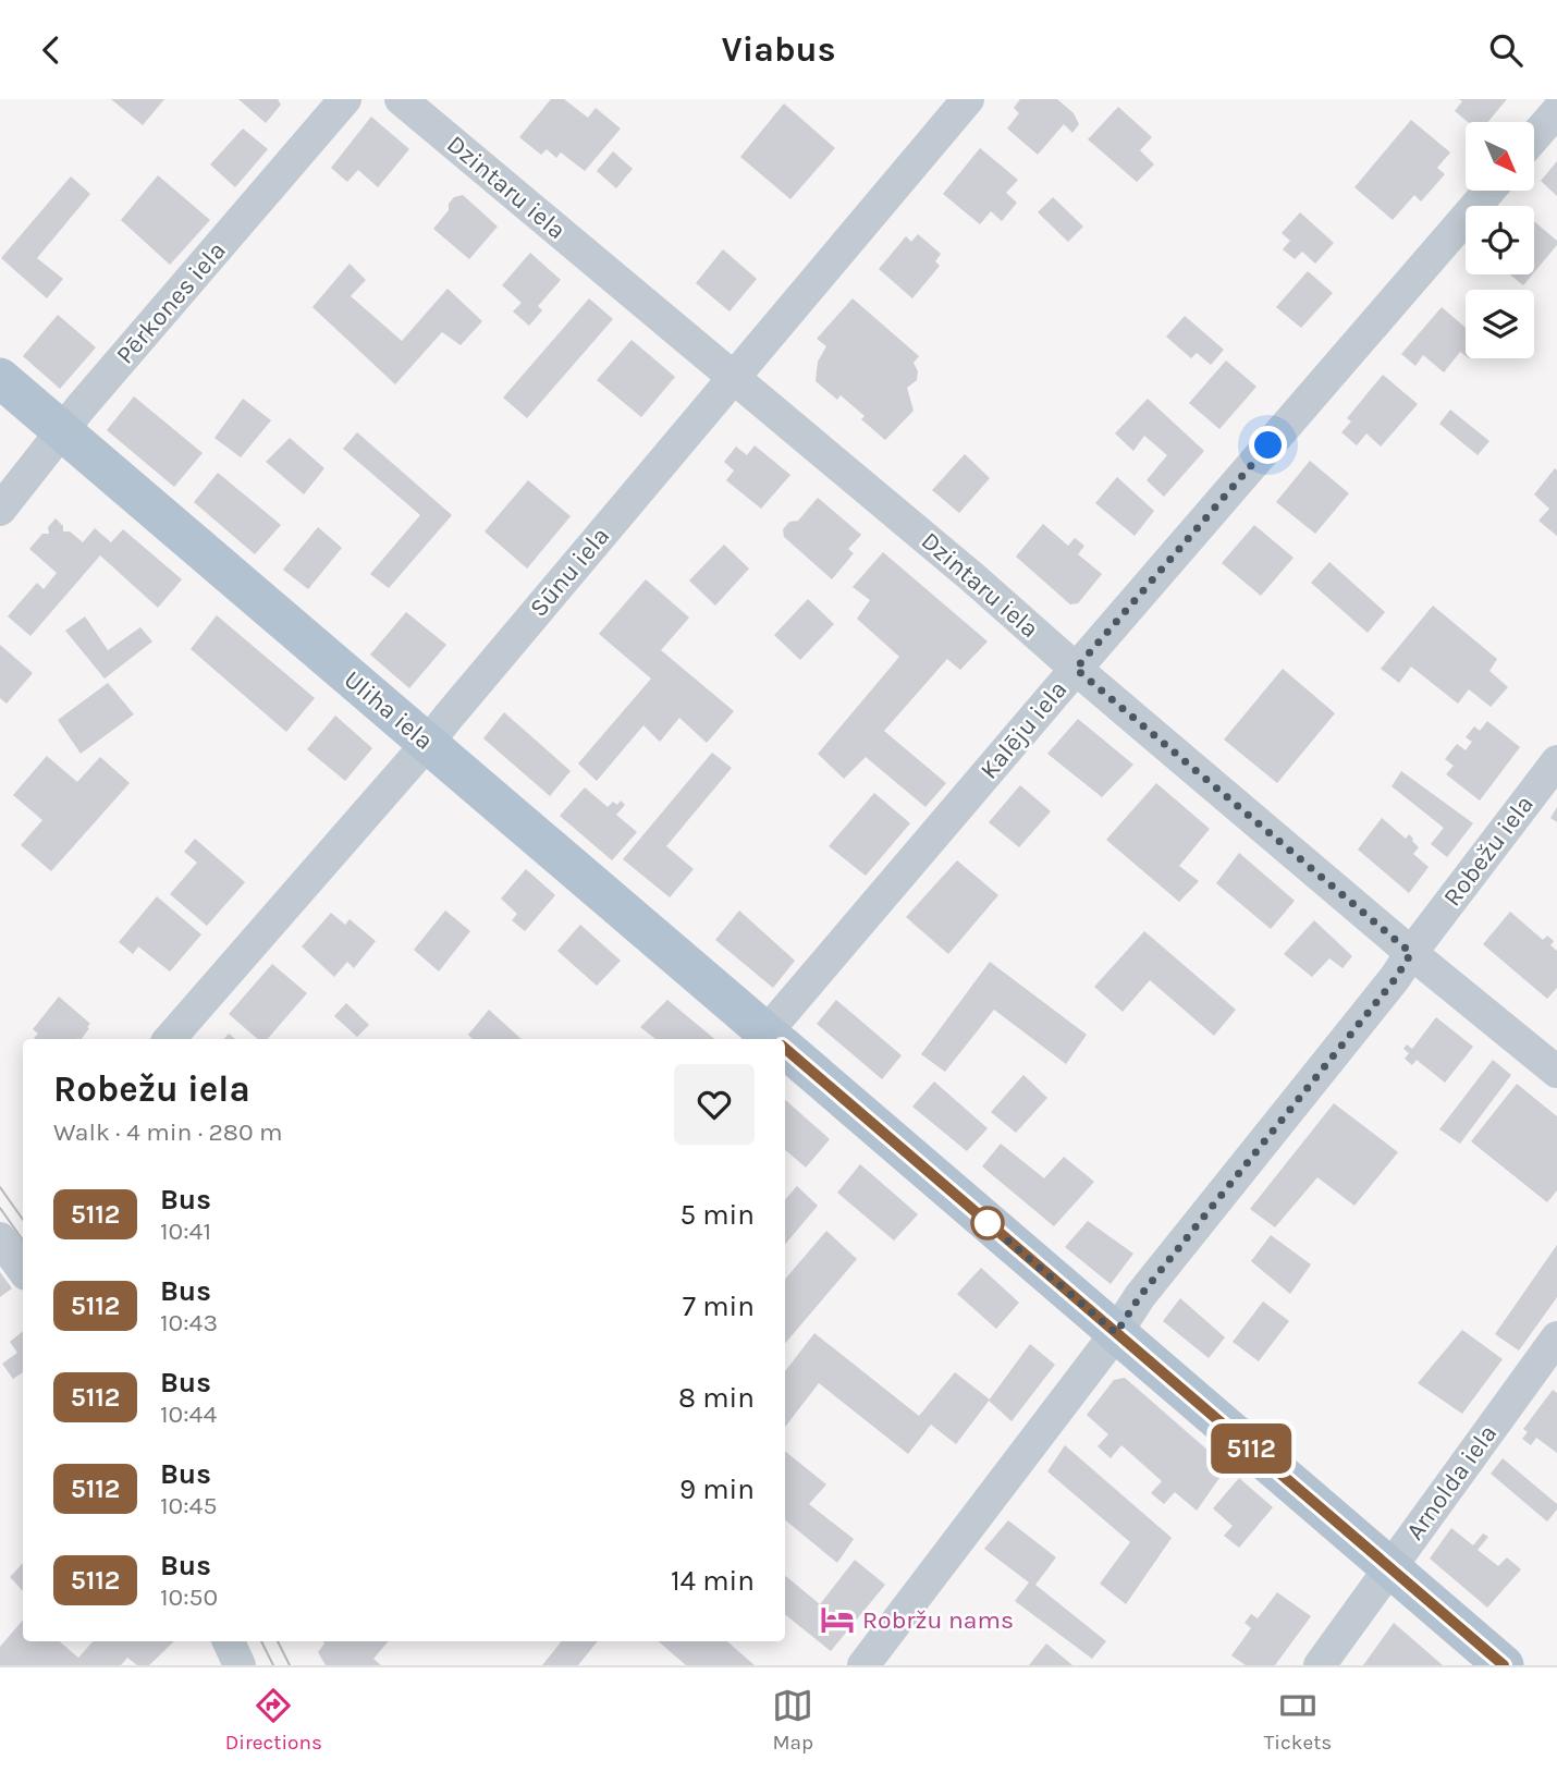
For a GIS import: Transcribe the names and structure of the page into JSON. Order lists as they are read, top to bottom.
{
  "streets": {
    "main road": ["Uliha iela"],
    "street": [
      "Dzintaru iela",
      "Pērkones iela",
      "Sūnu iela",
      "Kalēju iela",
      "Robežu iela",
      "Arnolda iela"
    ]
  },
  "crossings": [
    ["Dzintaru iela", "Sūnu iela"],
    ["Dzintaru iela", "Kalēju iela"],
    ["Dzintaru iela", "Robežu iela"],
    ["Pērkones iela", "Uliha iela"],
    ["Sūnu iela", "Uliha iela"],
    ["Uliha iela", "Robežu iela"],
    ["Uliha iela", "Arnolda iela"]
  ],
  "places": {
    "hotel": ["Robržu nams"]
  },
  "lines": ["bus line 5112"],
  "north": "bottom right",
  "page": {
    "header": "Viabus",
    "on_map": "5112",
    "heading": ["Robežu iela", "Walk · 4 min · 280 m"],
    "list": [
      {
        "mark": "5112",
        "name": "Bus",
        "note": "10:41",
        "value": "5 min"
      },
      {
        "mark": "5112",
        "name": "Bus",
        "note": "10:43",
        "value": "7 min"
      },
      {
        "mark": "5112",
        "name": "Bus",
        "note": "10:44",
        "value": "8 min"
      },
      {
        "mark": "5112",
        "name": "Bus",
        "note": "10:45",
        "value": "9 min"
      },
      {
        "mark": "5112",
        "name": "Bus",
        "note": "10:50",
        "value": "14 min"
      }
    ],
    "tabs": ["Directions", "Map", "Tickets"]
  }
}
